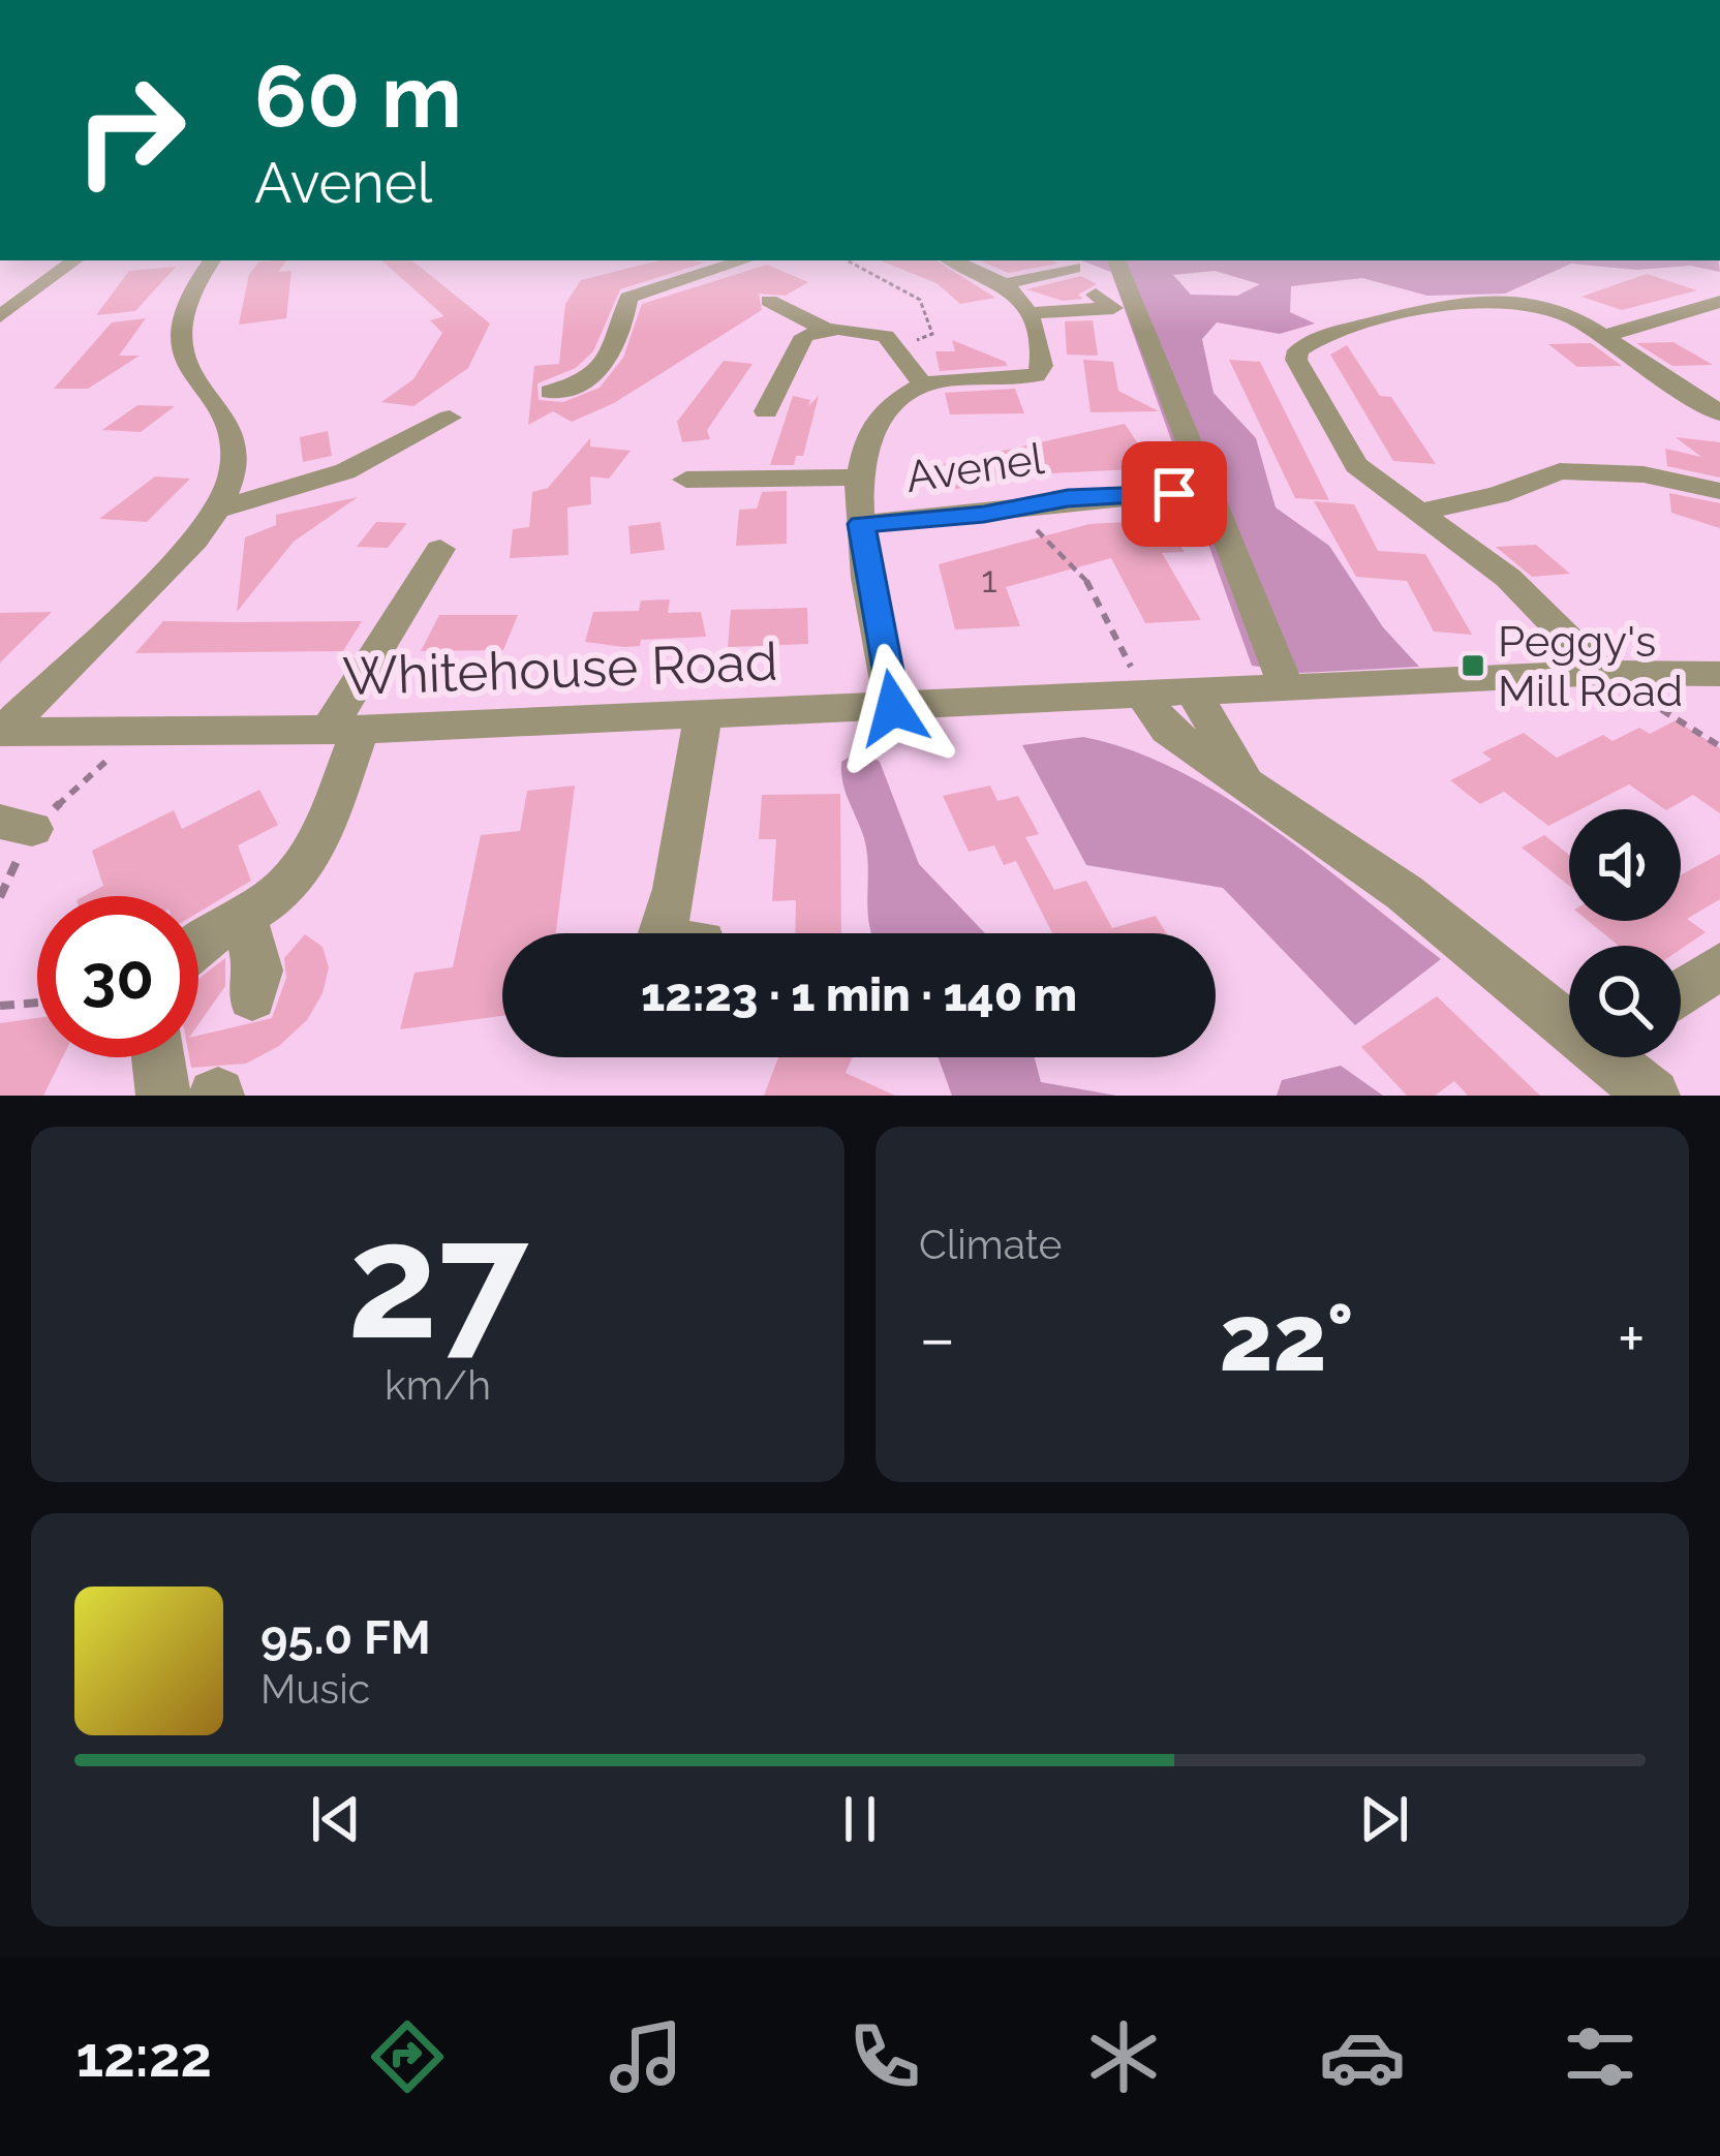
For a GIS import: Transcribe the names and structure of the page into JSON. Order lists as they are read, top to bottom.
{
  "streets": {
    "street": ["Avenel", "Whitehouse Road"]
  },
  "places": {
    "transit": ["Peggy's Mill Road"]
  },
  "house_numbers": ["1"],
  "page": {
    "turn": ["60 m", "Avenel"],
    "limit": "30",
    "trip": "12:23 · 1 min · 140 m",
    "tile": [
      ["27", "km/h"],
      "Climate"
    ],
    "heat": ["−", "22°", "+"],
    "song": ["95.0 FM", "Music"],
    "tabs": "12:22"
  }
}
